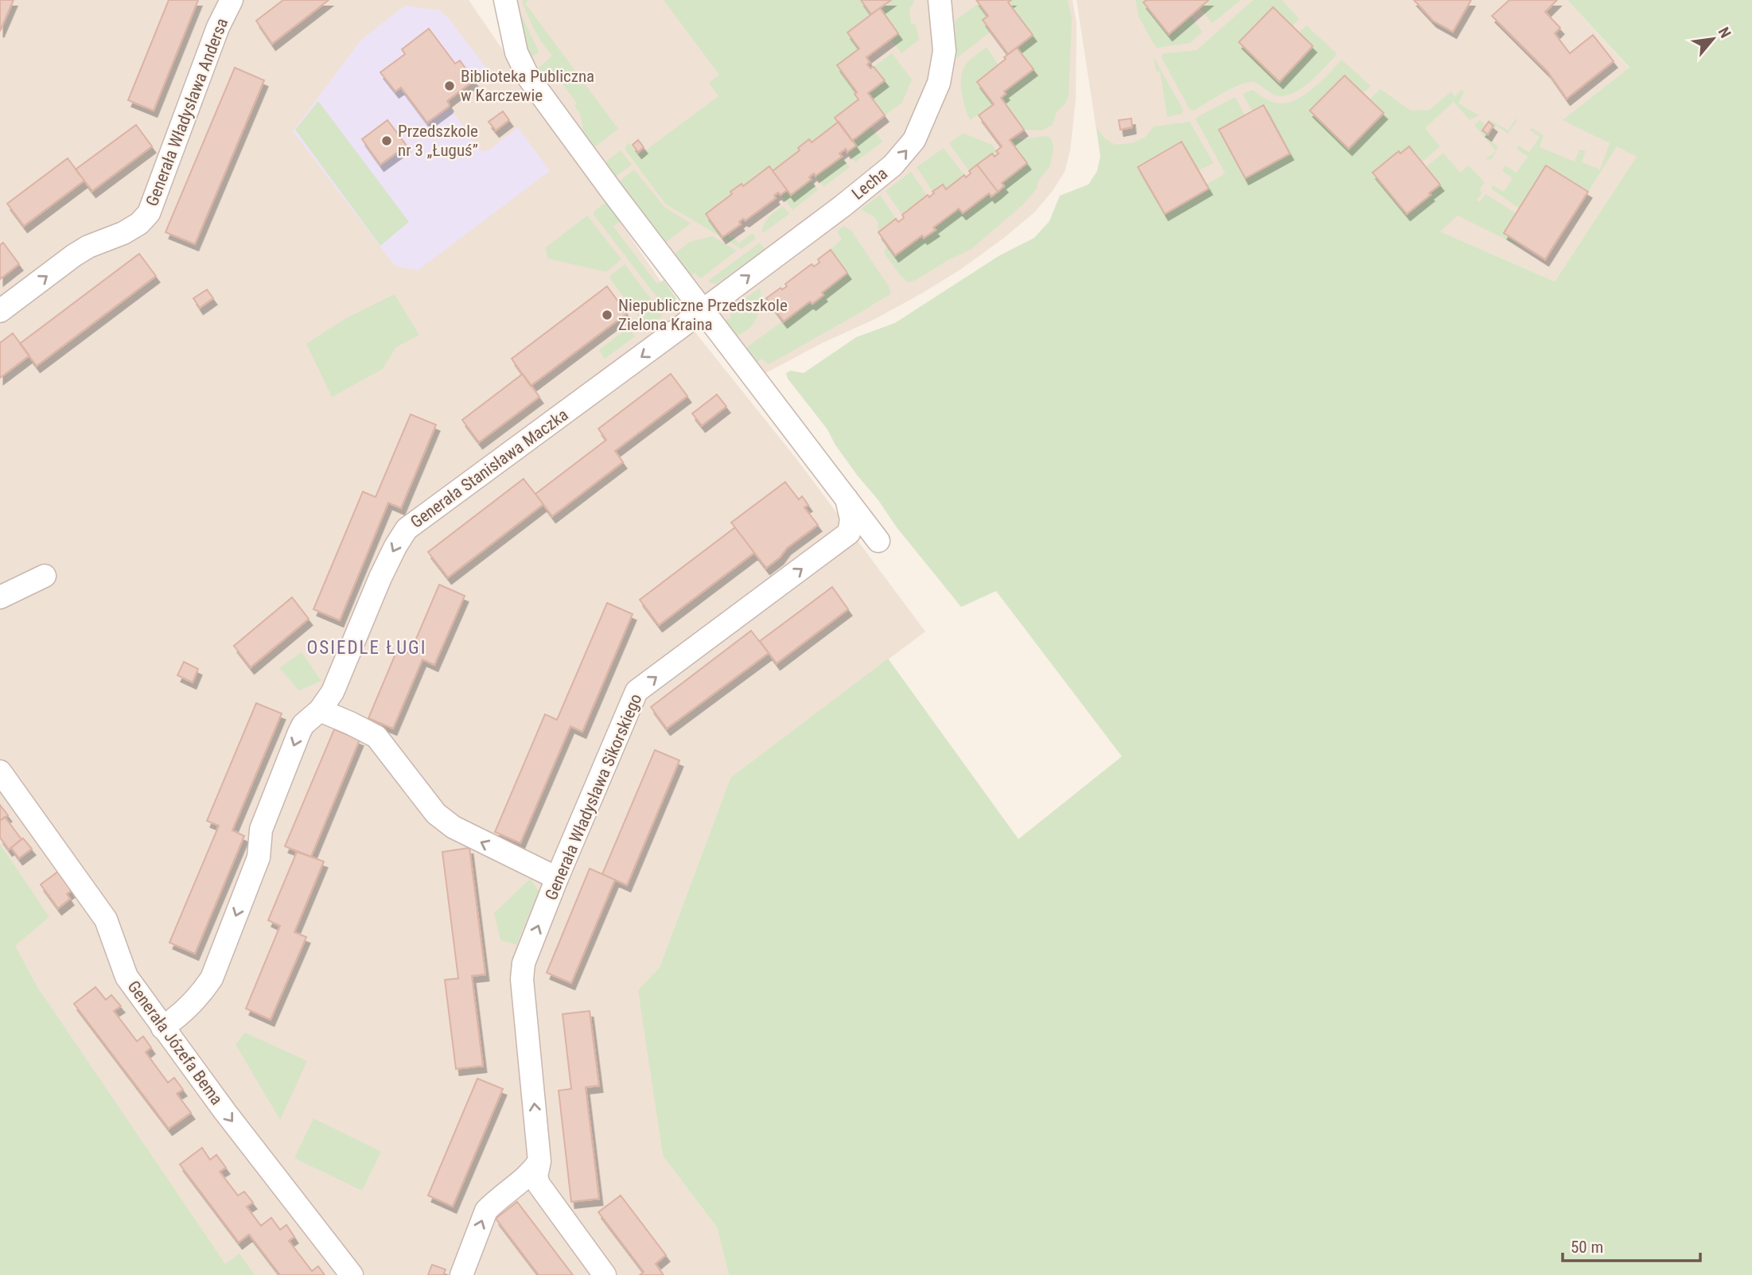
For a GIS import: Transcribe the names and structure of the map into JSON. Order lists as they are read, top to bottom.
{
  "streets": {
    "street": [
      "Generała Władysława Andersa",
      "Lecha",
      "Generała Stanisława Maczka",
      "Generała Władysława Sikorskiego",
      "Generała Józefa Bema"
    ]
  },
  "crossings": [
    ["Lecha", "Generała Stanisława Maczka"],
    ["Lecha", "Generała Władysława Sikorskiego"],
    ["Generała Stanisława Maczka", "Generała Władysława Sikorskiego"],
    ["Generała Stanisława Maczka", "Generała Józefa Bema"]
  ],
  "one_way": [
    "Generała Władysława Andersa",
    "Lecha",
    "Generała Stanisława Maczka",
    "Generała Władysława Sikorskiego",
    "Generała Józefa Bema"
  ],
  "districts": ["OSIEDLE ŁUGI"],
  "places": ["Biblioteka Publiczna w Karczewie", "Przedszkole nr 3 „Ługuś”", "Niepubliczne Przedszkole Zielona Kraina"],
  "scale_bar": "50 m",
  "north": "top right"
}
